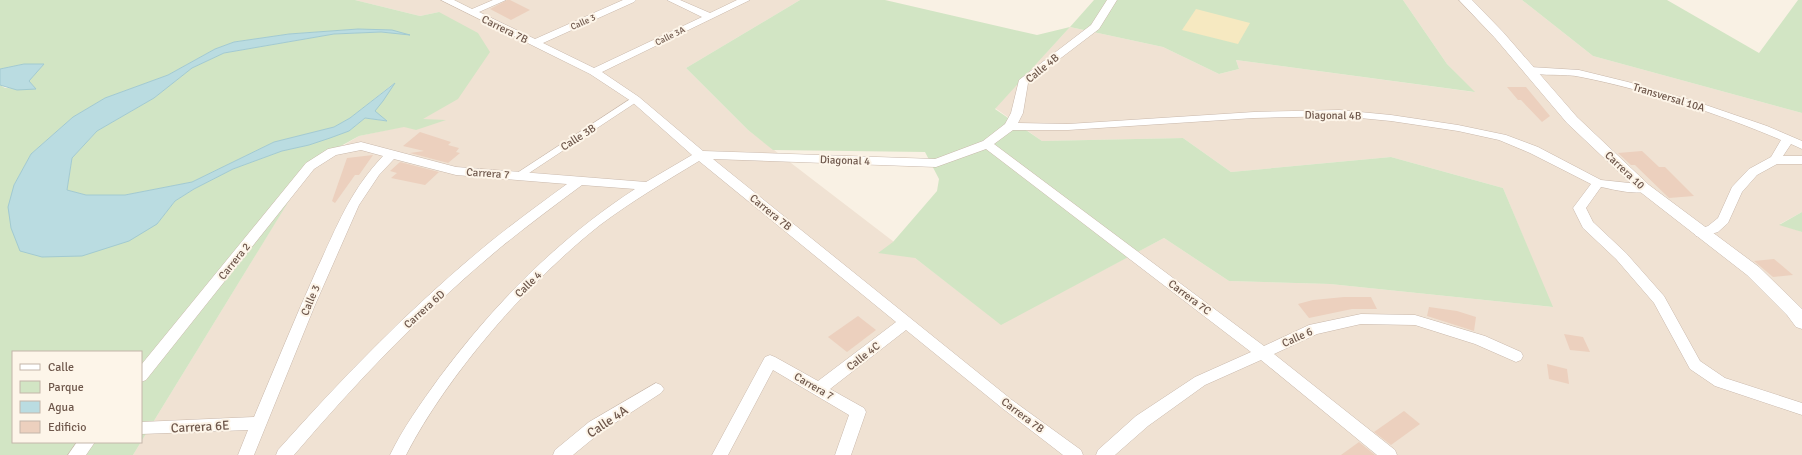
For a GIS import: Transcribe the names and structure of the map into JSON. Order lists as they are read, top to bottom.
{
  "streets": {
    "street": [
      "Calle 3",
      "Carrera 7B",
      "Calle 3A",
      "Calle 4B",
      "Transversal 10A",
      "Diagonal 4B",
      "Calle 3B",
      "Diagonal 4",
      "Carrera 10",
      "Carrera 7",
      "Carrera 2",
      "Calle 4",
      "Carrera 7C",
      "Carrera 6D",
      "Calle 6",
      "Calle 4C",
      "Calle 4A",
      "Carrera 6E"
    ]
  },
  "crossings": [
    ["Calle 3", "Carrera 7B"],
    ["Calle 3", "Carrera 7"],
    ["Calle 3", "Carrera 6E"],
    ["Carrera 7B", "Calle 3A"],
    ["Carrera 7B", "Calle 3B"],
    ["Carrera 7B", "Diagonal 4"],
    ["Carrera 7B", "Calle 4"],
    ["Carrera 7B", "Calle 4C"],
    ["Calle 4B", "Diagonal 4B"],
    ["Calle 4B", "Diagonal 4"],
    ["Calle 4B", "Carrera 7C"],
    ["Transversal 10A", "Carrera 10"],
    ["Diagonal 4B", "Carrera 10"],
    ["Calle 3B", "Carrera 7"],
    ["Diagonal 4", "Calle 4"],
    ["Diagonal 4", "Carrera 7C"],
    ["Carrera 7", "Carrera 2"],
    ["Carrera 7", "Calle 4"],
    ["Carrera 7", "Carrera 6D"],
    ["Carrera 7", "Calle 4C"],
    ["Carrera 7C", "Calle 6"]
  ],
  "legend": [
    "Calle",
    "Parque",
    "Agua",
    "Edificio"
  ]
}
